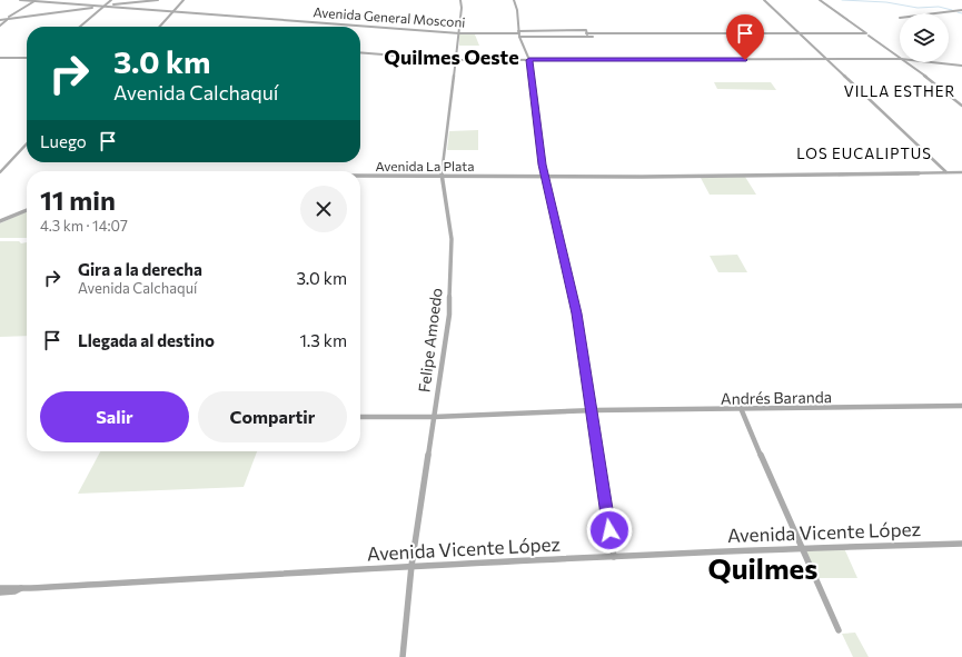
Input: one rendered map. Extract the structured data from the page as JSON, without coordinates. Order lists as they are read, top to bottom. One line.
{"streets":{"main road":["Avenida General Mosconi","Avenida La Plata","Felipe Amoedo","Andrés Baranda","Avenida Vicente López"]},"crossings":[["Avenida General Mosconi","Felipe Amoedo"],["Avenida La Plata","Felipe Amoedo"],["Felipe Amoedo","Andrés Baranda"],["Felipe Amoedo","Avenida Vicente López"]],"districts":["Quilmes Oeste","VILLA ESTHER","LOS EUCALIPTUS","Quilmes"],"page":{"turn":["3.0 km","Avenida Calchaquí"],"then":"Luego","heading":["11 min","4.3 km · 14:07"],"list":[{"name":"Gira a la derecha","note":"Avenida Calchaquí","value":"3.0 km"},{"name":"Llegada al destino","value":"1.3 km"}],"buttons":["Salir","Compartir"]}}
